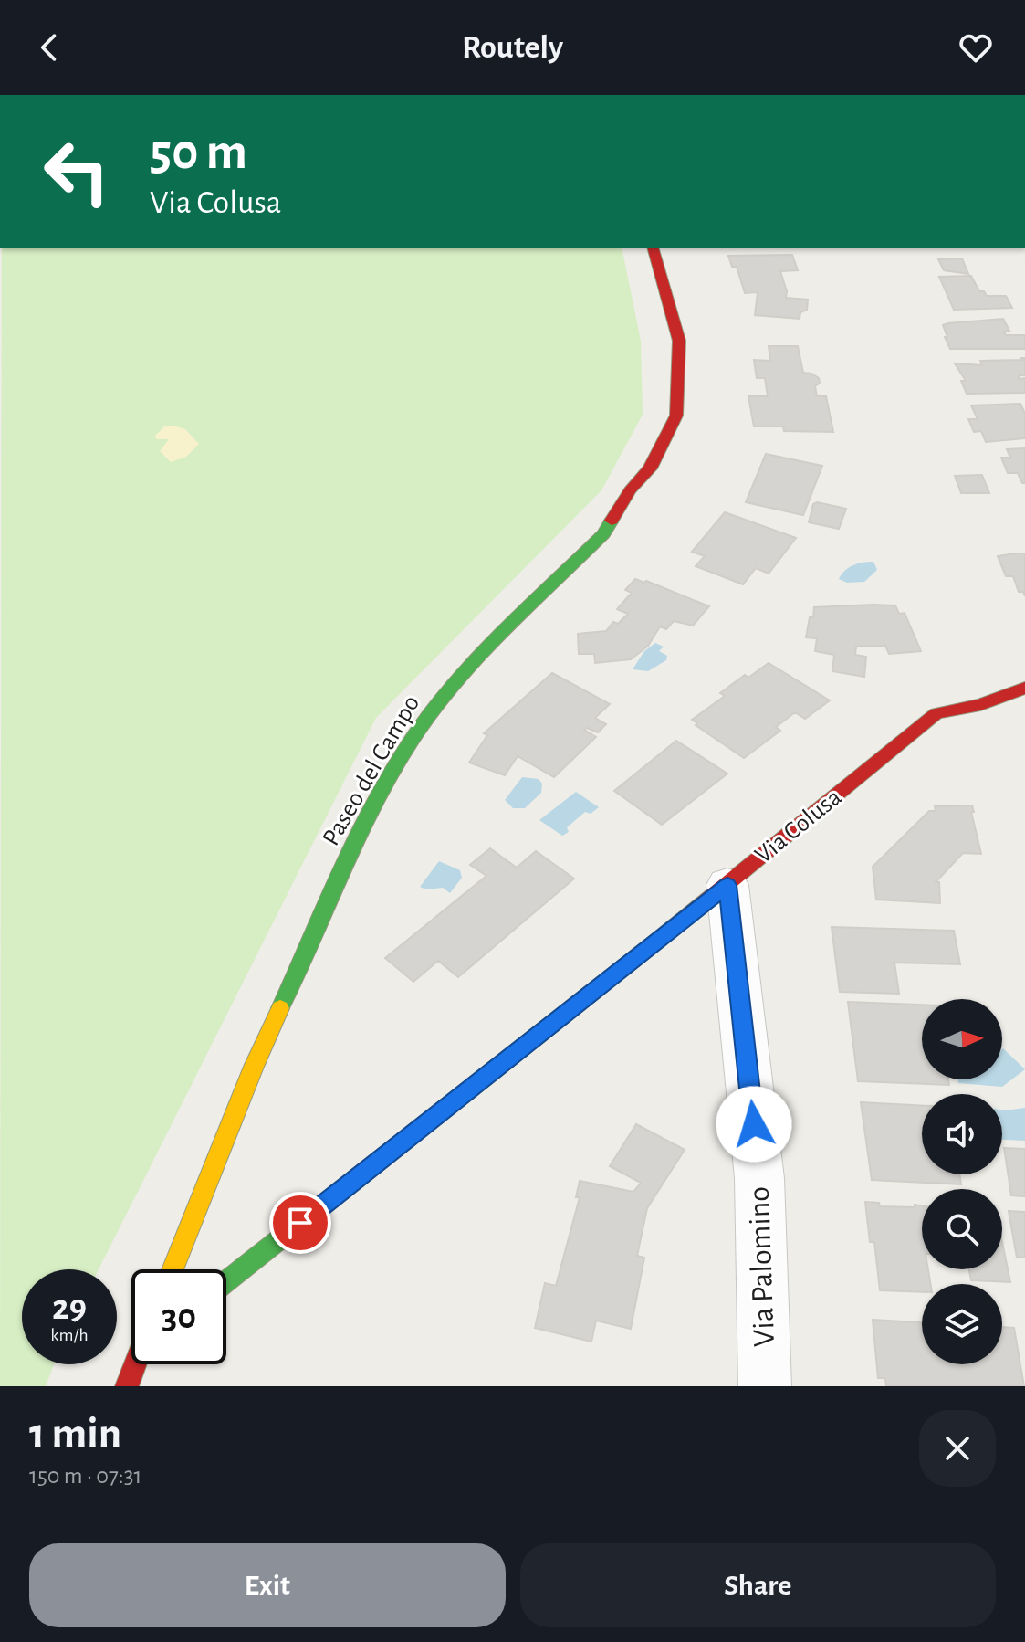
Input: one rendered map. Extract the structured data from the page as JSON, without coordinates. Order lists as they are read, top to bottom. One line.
{"streets":{"street":["Paseo del Campo","Via Colusa","Via Palomino"]},"crossings":[["Via Colusa","Via Palomino"]],"north":"right","page":{"header":"Routely","turn":["50 m","Via Colusa"],"speed":"29 km/h","limit":"30","heading":["1 min","150 m · 07:31"],"buttons":["Exit","Share"]}}
